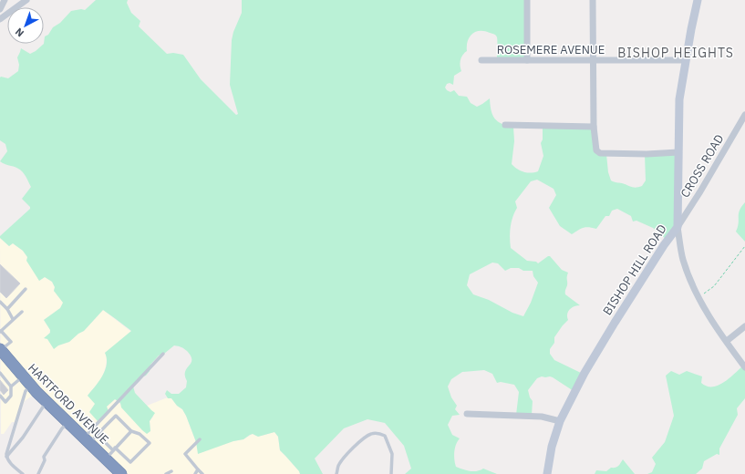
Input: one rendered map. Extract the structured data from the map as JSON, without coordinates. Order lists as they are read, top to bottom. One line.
{"streets":{"highway":["HARTFORD AVENUE"],"street":["ROSEMERE AVENUE","CROSS ROAD","BISHOP HILL ROAD"]},"crossings":[["ROSEMERE AVENUE","BISHOP HILL ROAD"],["CROSS ROAD","BISHOP HILL ROAD"]],"districts":["BISHOP HEIGHTS"],"north":"bottom left"}
